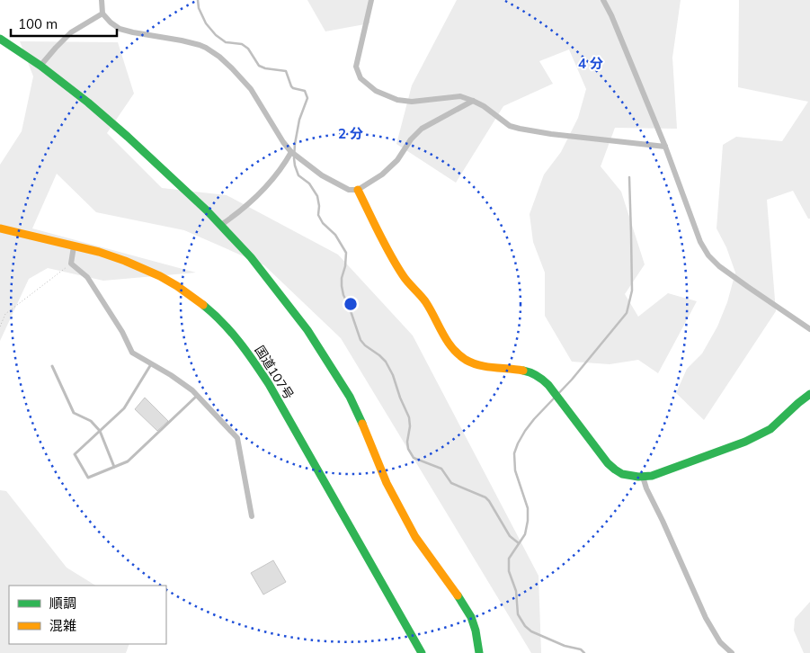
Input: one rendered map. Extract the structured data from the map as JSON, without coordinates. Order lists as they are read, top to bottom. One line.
{"streets":{"main road":["国道107号"]},"legend":["順調","混雑"],"scale_bar":"100 m","rings":["4 分","2 分"]}
